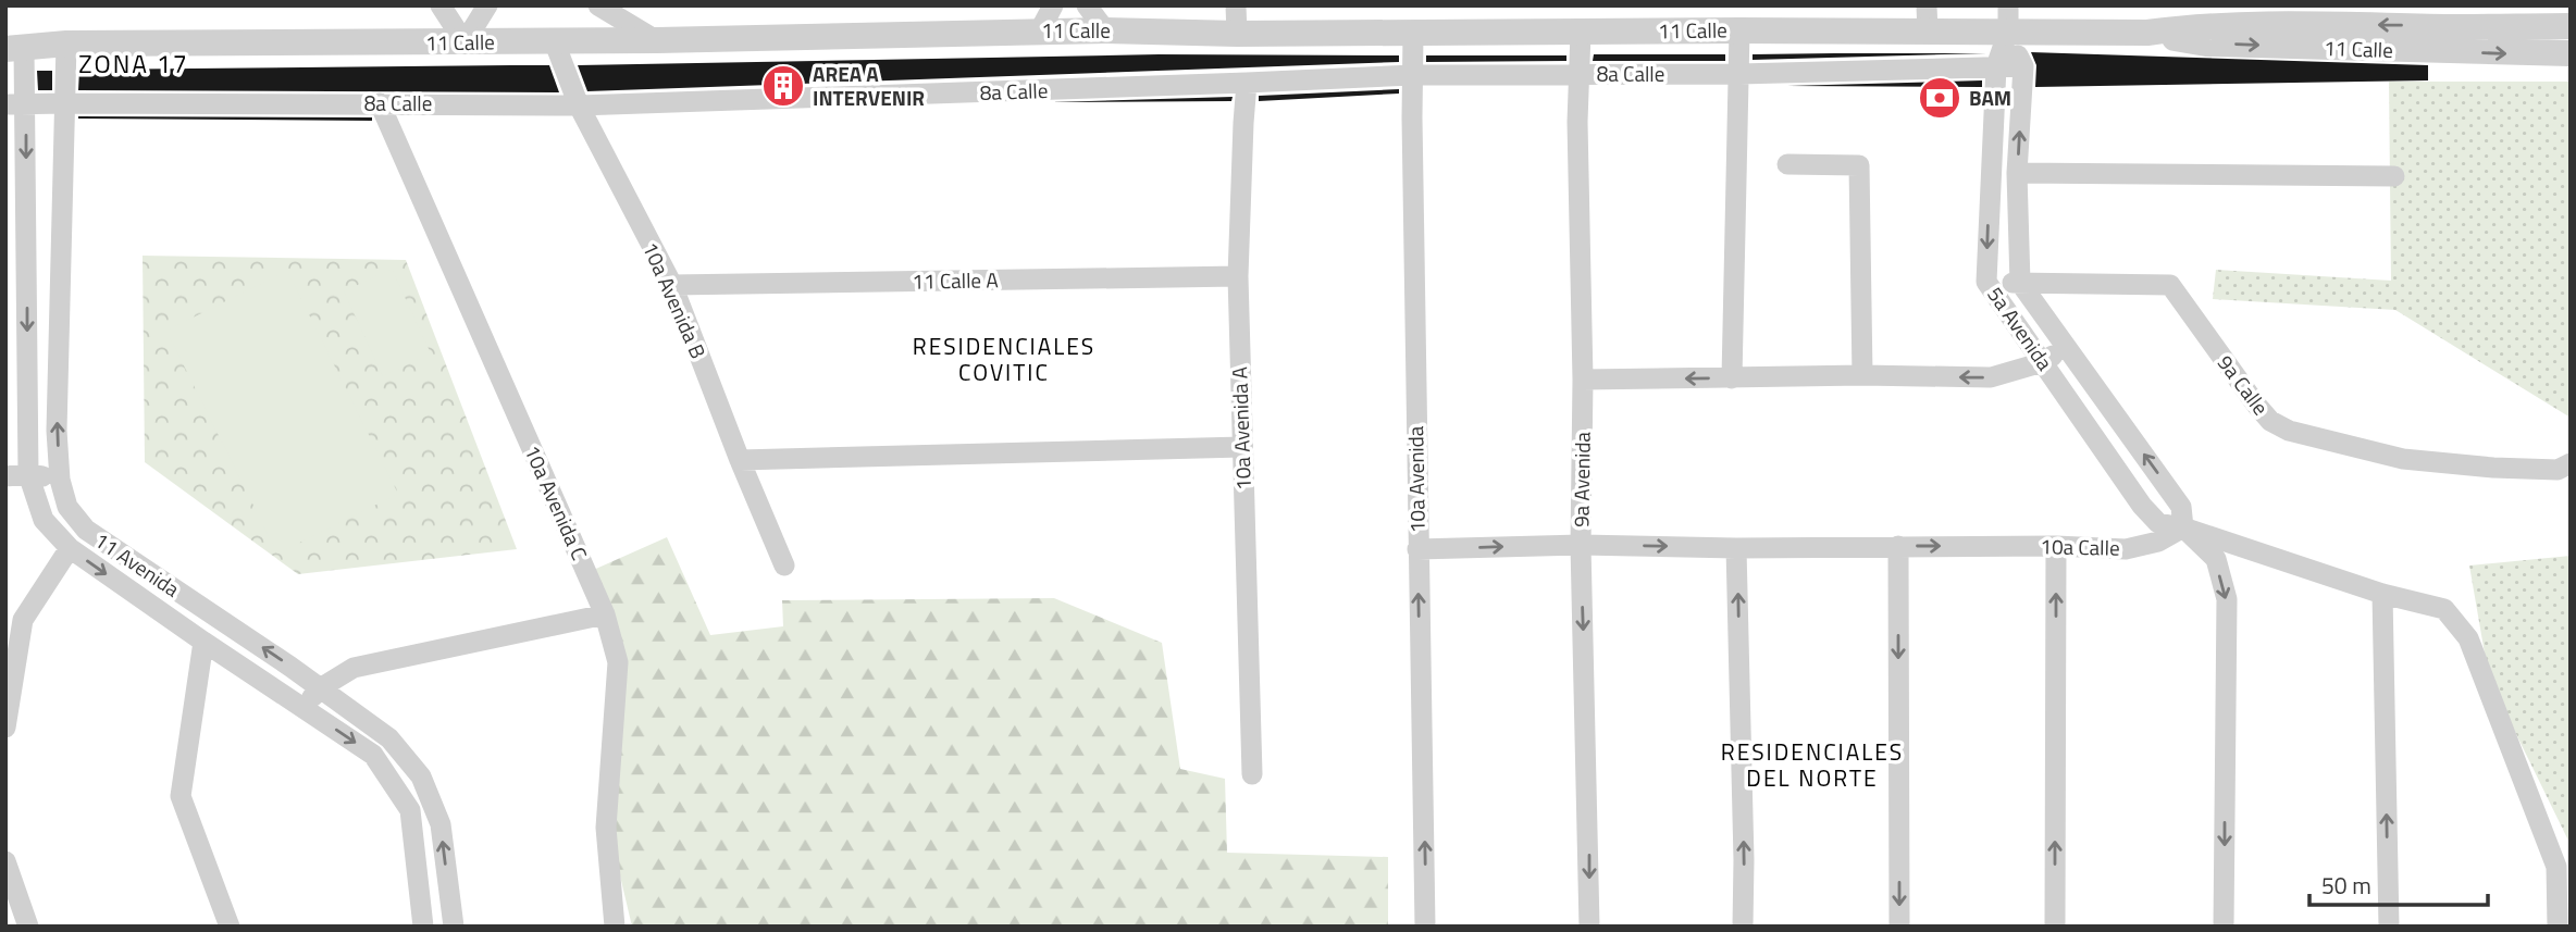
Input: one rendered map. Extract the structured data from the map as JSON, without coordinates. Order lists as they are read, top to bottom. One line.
{"streets":{"street":["11 Calle","8a Calle","11 Calle A","10a Avenida B","5a Avenida","9a Calle","10a Avenida A","10a Avenida","9a Avenida","10a Avenida C","10a Calle","11 Avenida"]},"crossings":[["11 Calle","10a Avenida B"],["11 Calle","5a Avenida"],["11 Calle","10a Avenida"],["11 Calle","9a Avenida"],["11 Calle","11 Avenida"],["8a Calle","10a Avenida B"],["8a Calle","5a Avenida"],["8a Calle","10a Avenida A"],["8a Calle","10a Avenida"],["8a Calle","9a Avenida"],["8a Calle","10a Avenida C"],["8a Calle","11 Avenida"],["11 Calle A","10a Avenida B"],["11 Calle A","10a Avenida A"],["5a Avenida","9a Calle"],["5a Avenida","10a Calle"],["10a Avenida","10a Calle"],["9a Avenida","10a Calle"]],"one_way":["10a Avenida"],"districts":["ZONA 17","RESIDENCIALES COVITIC","RESIDENCIALES DEL NORTE"],"places":{"building":["AREA A INTERVENIR"],"bank":["BAM"]},"scale_bar":"50 m"}
